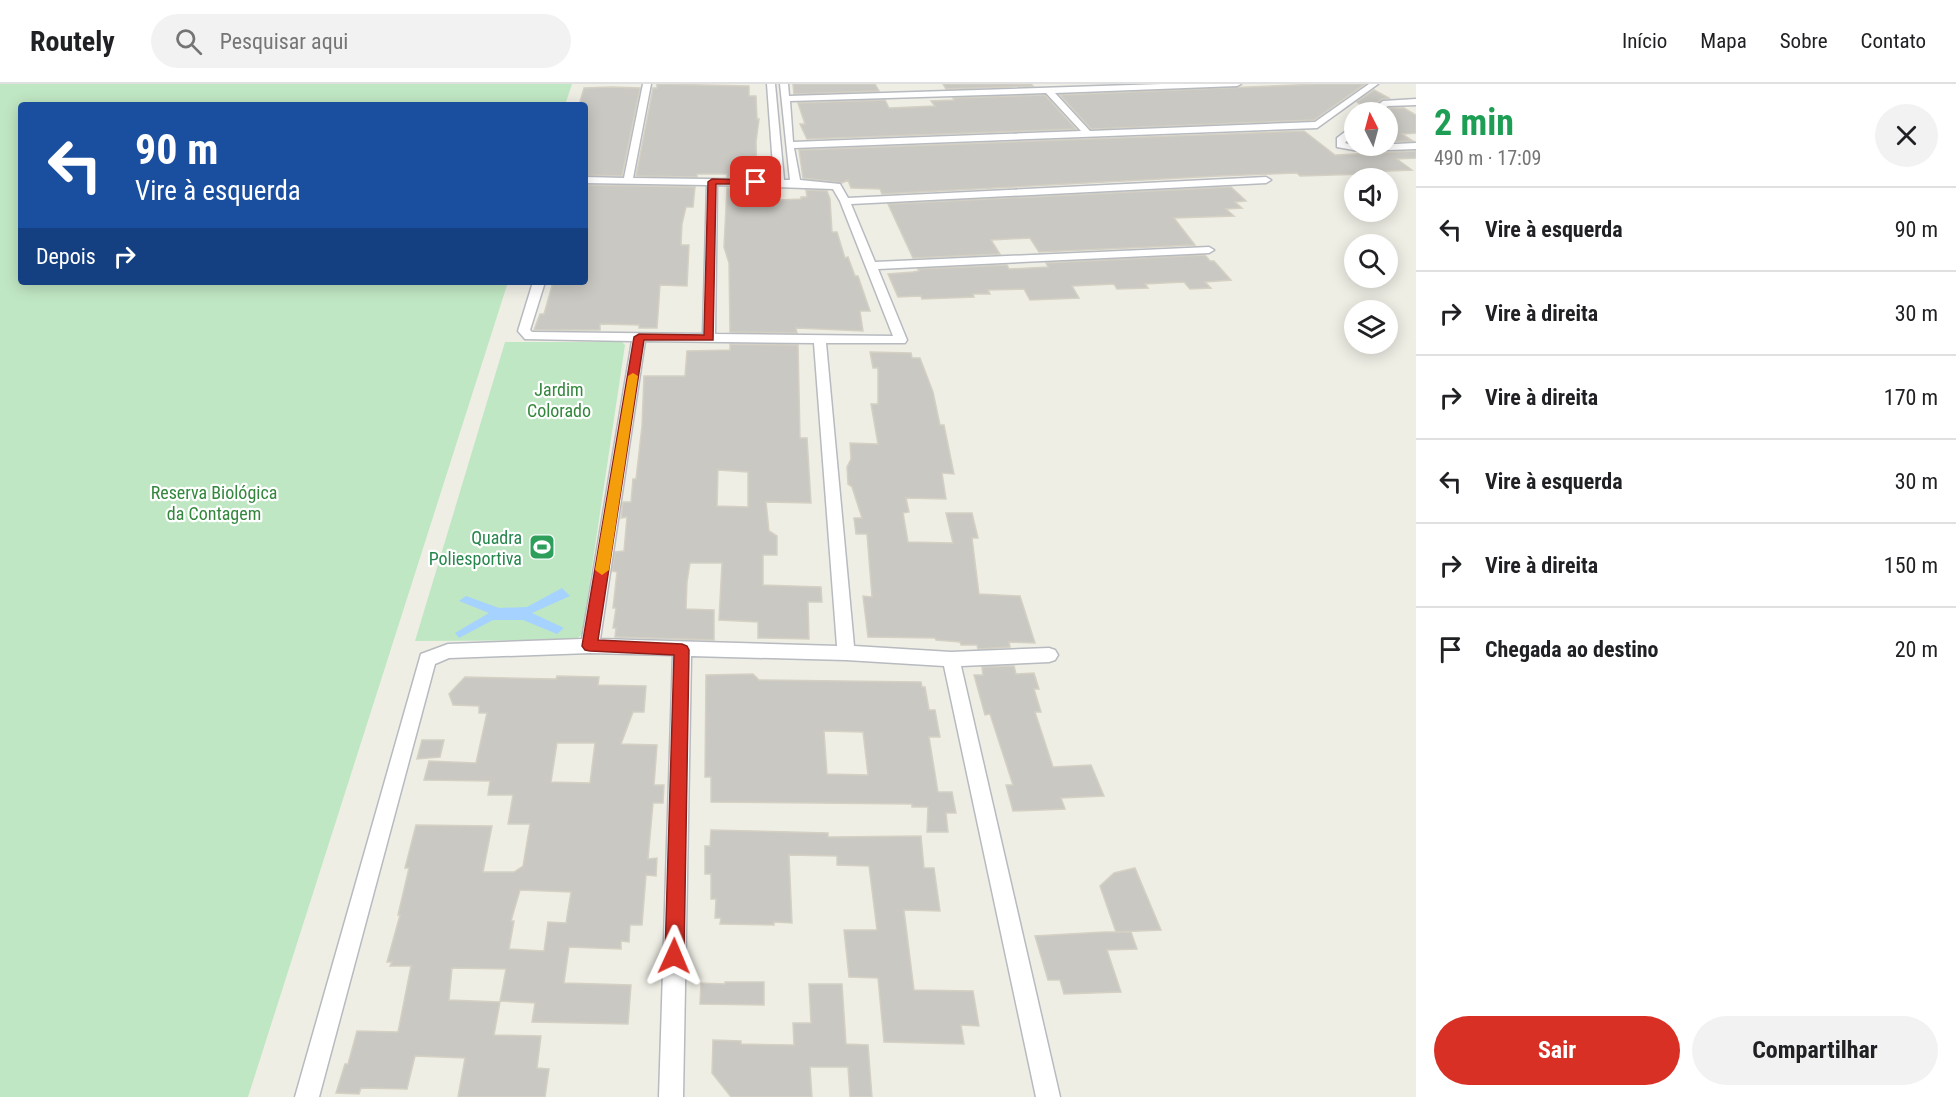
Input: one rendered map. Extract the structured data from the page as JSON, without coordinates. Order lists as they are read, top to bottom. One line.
{"parks":["Jardim Colorado","Reserva Biológica da Contagem"],"places":{"sports":["Quadra Poliesportiva"]},"north":"top","page":{"header":"Routely","search":"Pesquisar aqui","nav":["Início","Mapa","Sobre","Contato"],"heading":["2 min","490 m · 17:09"],"turn":["90 m","Vire à esquerda"],"list":[{"name":"Vire à esquerda","value":"90 m"},{"name":"Vire à direita","value":"30 m"},{"name":"Vire à direita","value":"170 m"},{"name":"Vire à esquerda","value":"30 m"},{"name":"Vire à direita","value":"150 m"},{"name":"Chegada ao destino","value":"20 m"}],"then":"Depois","buttons":["Sair","Compartilhar"]}}
